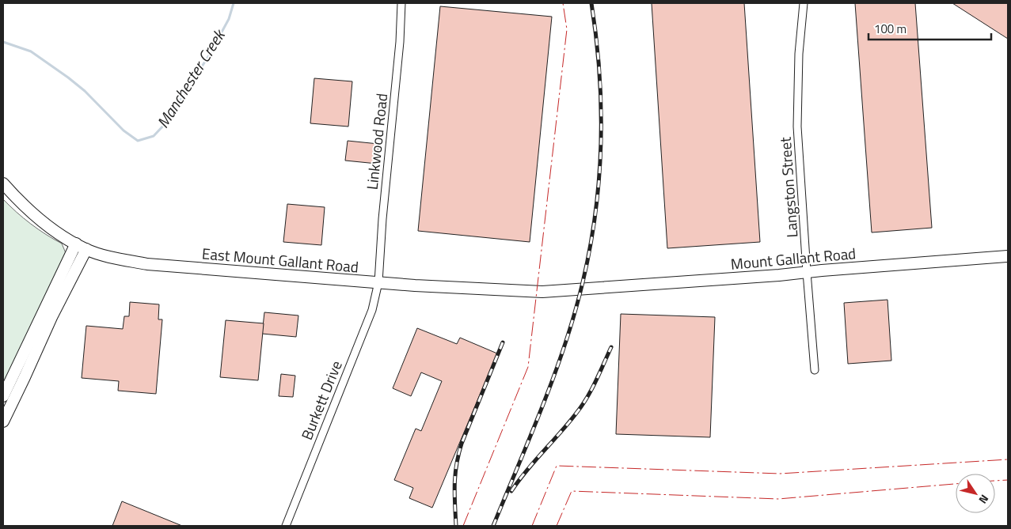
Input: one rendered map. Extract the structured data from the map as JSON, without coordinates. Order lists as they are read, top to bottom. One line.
{"streets":{"street":["Linkwood Road","Langston Street","Mount Gallant Road","East Mount Gallant Road","Burkett Drive"]},"crossings":[["Linkwood Road","East Mount Gallant Road"],["Linkwood Road","Burkett Drive"],["Langston Street","Mount Gallant Road"],["Mount Gallant Road","East Mount Gallant Road"],["East Mount Gallant Road","Burkett Drive"]],"water":["Manchester Creek"],"scale_bar":"100 m","north":"bottom right"}
